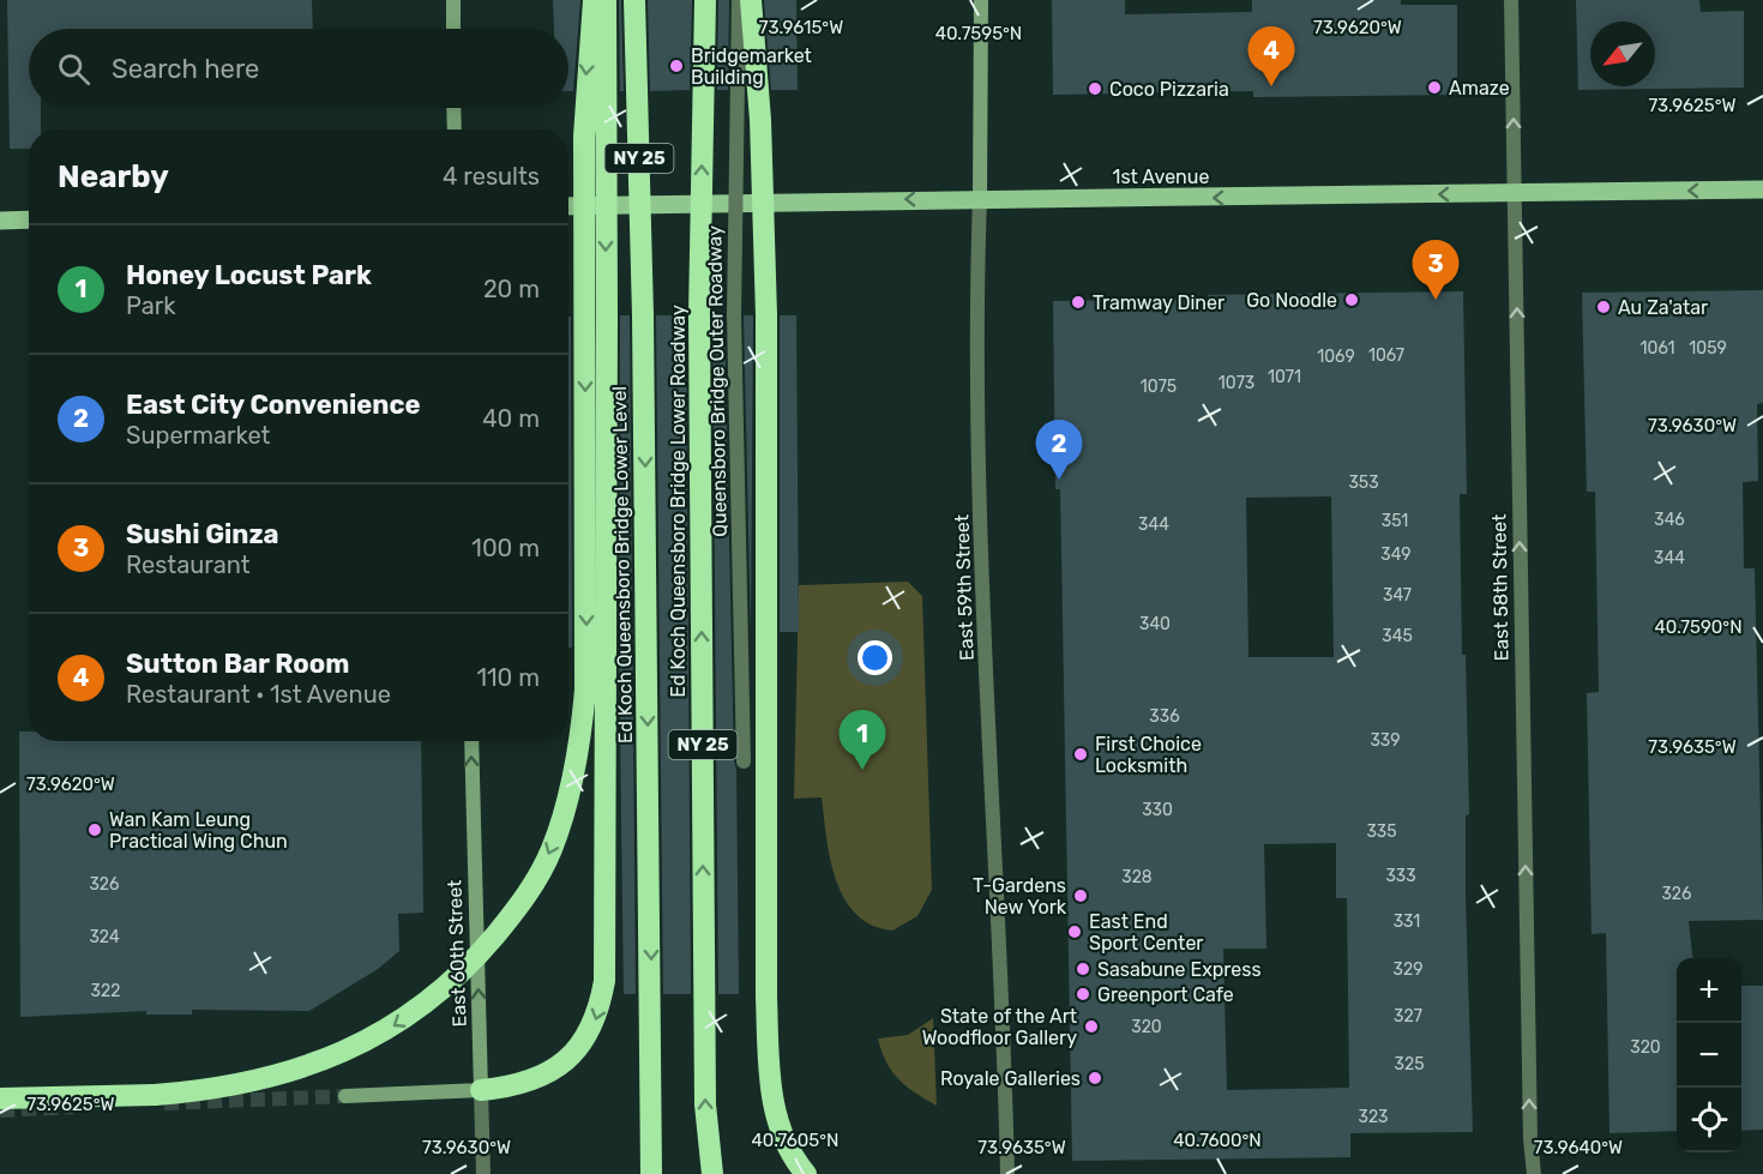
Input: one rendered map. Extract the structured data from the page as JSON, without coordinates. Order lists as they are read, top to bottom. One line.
{"streets":{"highway":["NY 25","Ed Koch Queensboro Bridge Lower Roadway","Ed Koch Queensboro Bridge Lower Level"],"main road":["1st Avenue","East 59th Street","East 60th Street"],"street":["Queensboro Bridge Outer Roadway","East 58th Street"]},"crossings":[["NY 25","Ed Koch Queensboro Bridge Lower Level"],["1st Avenue","East 59th Street"],["1st Avenue","East 58th Street"]],"one_way":["1st Avenue","East 58th Street","East 60th Street"],"places":["Bridgemarket Building","Amaze","Coco Pizzaria","Go Noodle","Tramway Diner","Au Za'atar","First Choice Locksmith","Wan Kam Leung Practical Wing Chun","T-Gardens New York","East End Sport Center","Sasabune Express","Greenport Cafe","State of the Art Woodfloor Gallery","Royale Galleries"],"house_numbers":["1061","1059","1067","1069","1071","1073","1075","353","346","351","344","349","344","347","340","345","336","339","330","335","333","328","326","326","331","324","329","322","327","320","320","325","323"],"north":"bottom left","page":{"pins":["4","3","2","1"],"search":"Search here","heading":["Nearby","4 results"],"list":[{"mark":"1","name":"Honey Locust Park","note":"Park","value":"20 m"},{"mark":"2","name":"East City Convenience","note":"Supermarket","value":"40 m"},{"mark":"3","name":"Sushi Ginza","note":"Restaurant","value":"100 m"},{"mark":"4","name":"Sutton Bar Room","note":"Restaurant · 1st Avenue","value":"110 m"}],"map_buttons":["+","−"]},"coordinates":["73.9615°W","73.9620°W","40.7595°N","73.9625°W","73.9630°W","40.7590°N","73.9635°W","40.7605°N","40.7600°N","73.9640°W"]}
